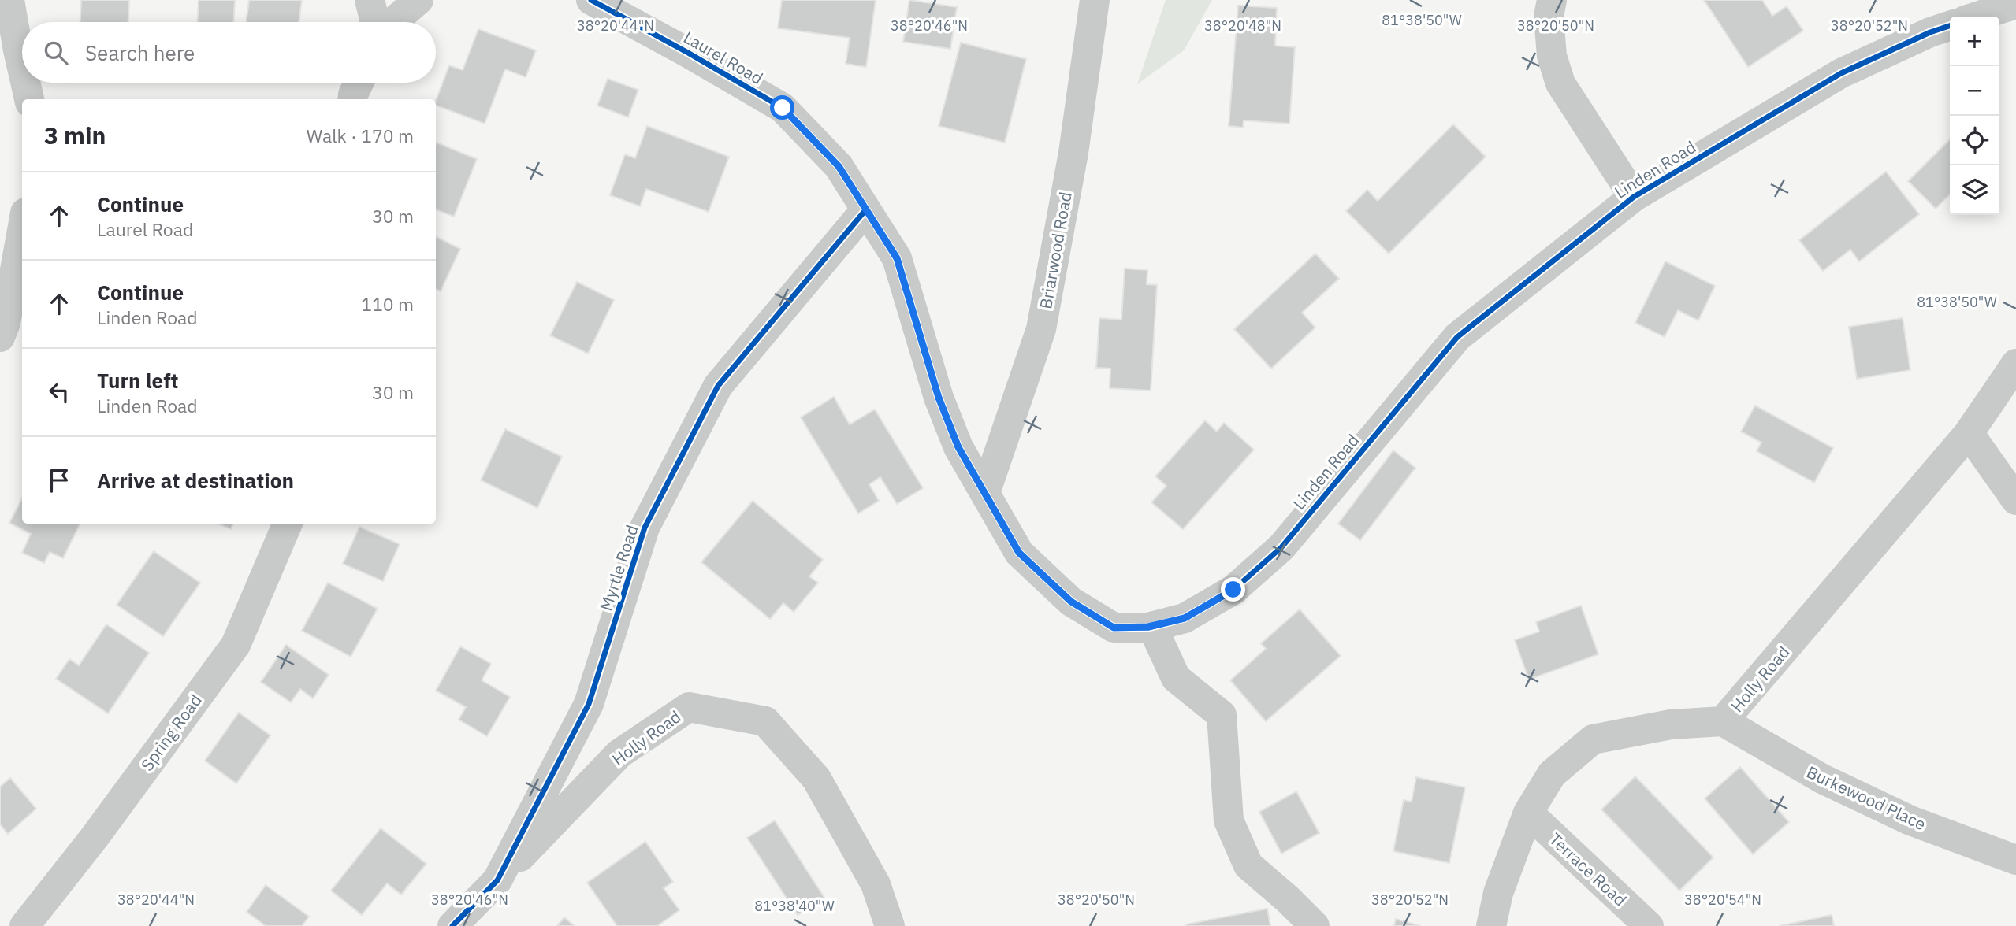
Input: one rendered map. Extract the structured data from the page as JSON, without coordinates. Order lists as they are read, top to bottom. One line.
{"streets":{"street":["Laurel Road","Linden Road","Briarwood Road","Myrtle Road","Holly Road","Spring Road","Burkewood Place","Terrace Road"]},"crossings":[["Laurel Road","Linden Road"],["Laurel Road","Myrtle Road"],["Linden Road","Briarwood Road"],["Linden Road","Myrtle Road"],["Myrtle Road","Holly Road"],["Holly Road","Burkewood Place"],["Holly Road","Terrace Road"]],"page":{"map_buttons":["+","−"],"search":"Search here","heading":["3 min","Walk · 170 m"],"list":[["Continue","Laurel Road","30 m"],["Continue","Linden Road","110 m"],["Turn left","Linden Road","30 m"],"Arrive at destination"]},"coordinates":["81°38'50\"W","38°20'44\"N","38°20'46\"N","38°20'48\"N","38°20'50\"N","38°20'52\"N","38°20'54\"N","81°38'40\"W"]}
